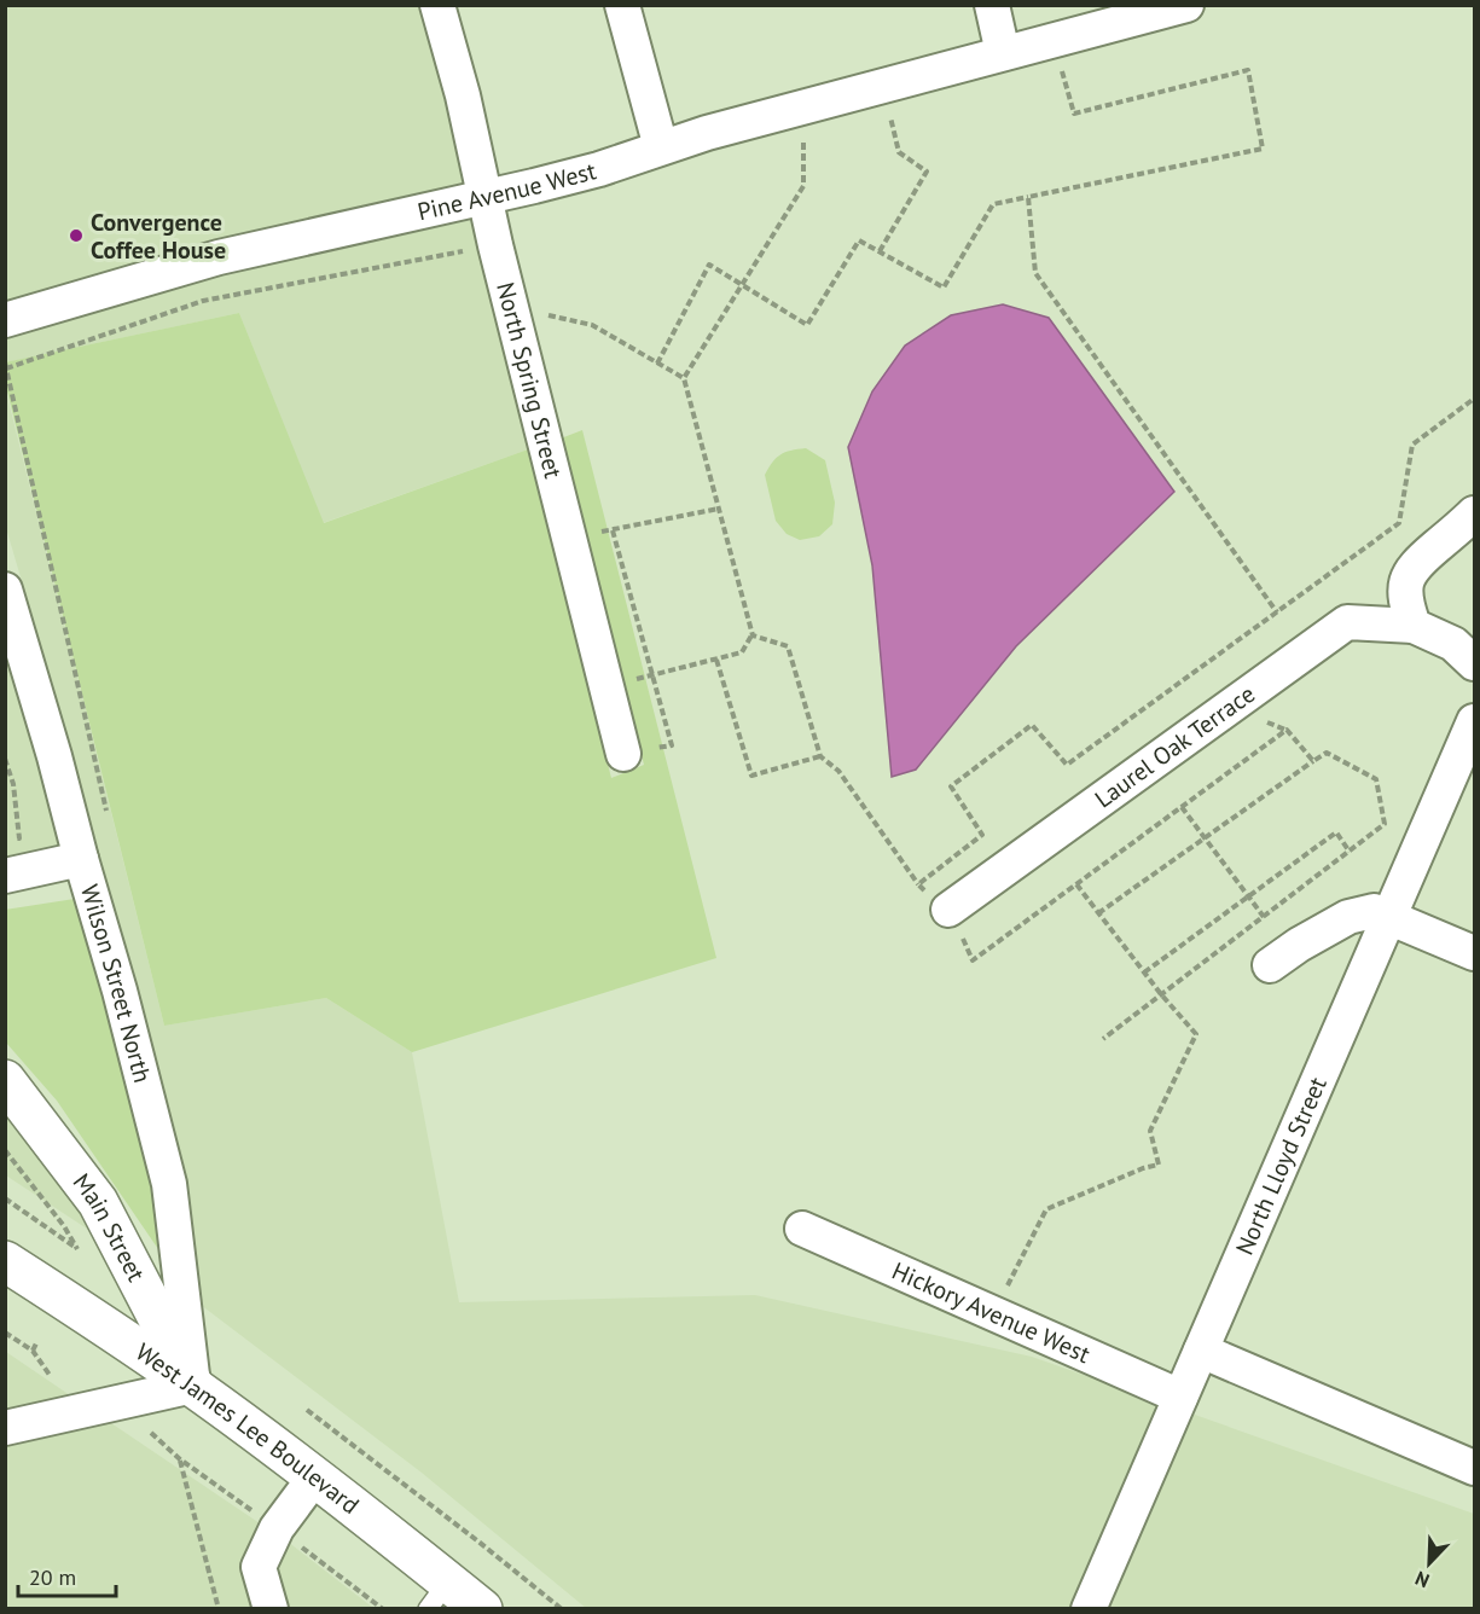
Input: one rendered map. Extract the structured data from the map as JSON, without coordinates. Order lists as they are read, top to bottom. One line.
{"streets":{"main road":["Main Street","West James Lee Boulevard"],"street":["Pine Avenue West","North Spring Street","Laurel Oak Terrace","Wilson Street North","North Lloyd Street","Hickory Avenue West"]},"crossings":[["Pine Avenue West","North Spring Street"],["Wilson Street North","Main Street"],["Wilson Street North","West James Lee Boulevard"],["North Lloyd Street","Hickory Avenue West"],["Main Street","West James Lee Boulevard"]],"places":["Convergence Coffee House"],"scale_bar":"20 m","north":"bottom left"}
